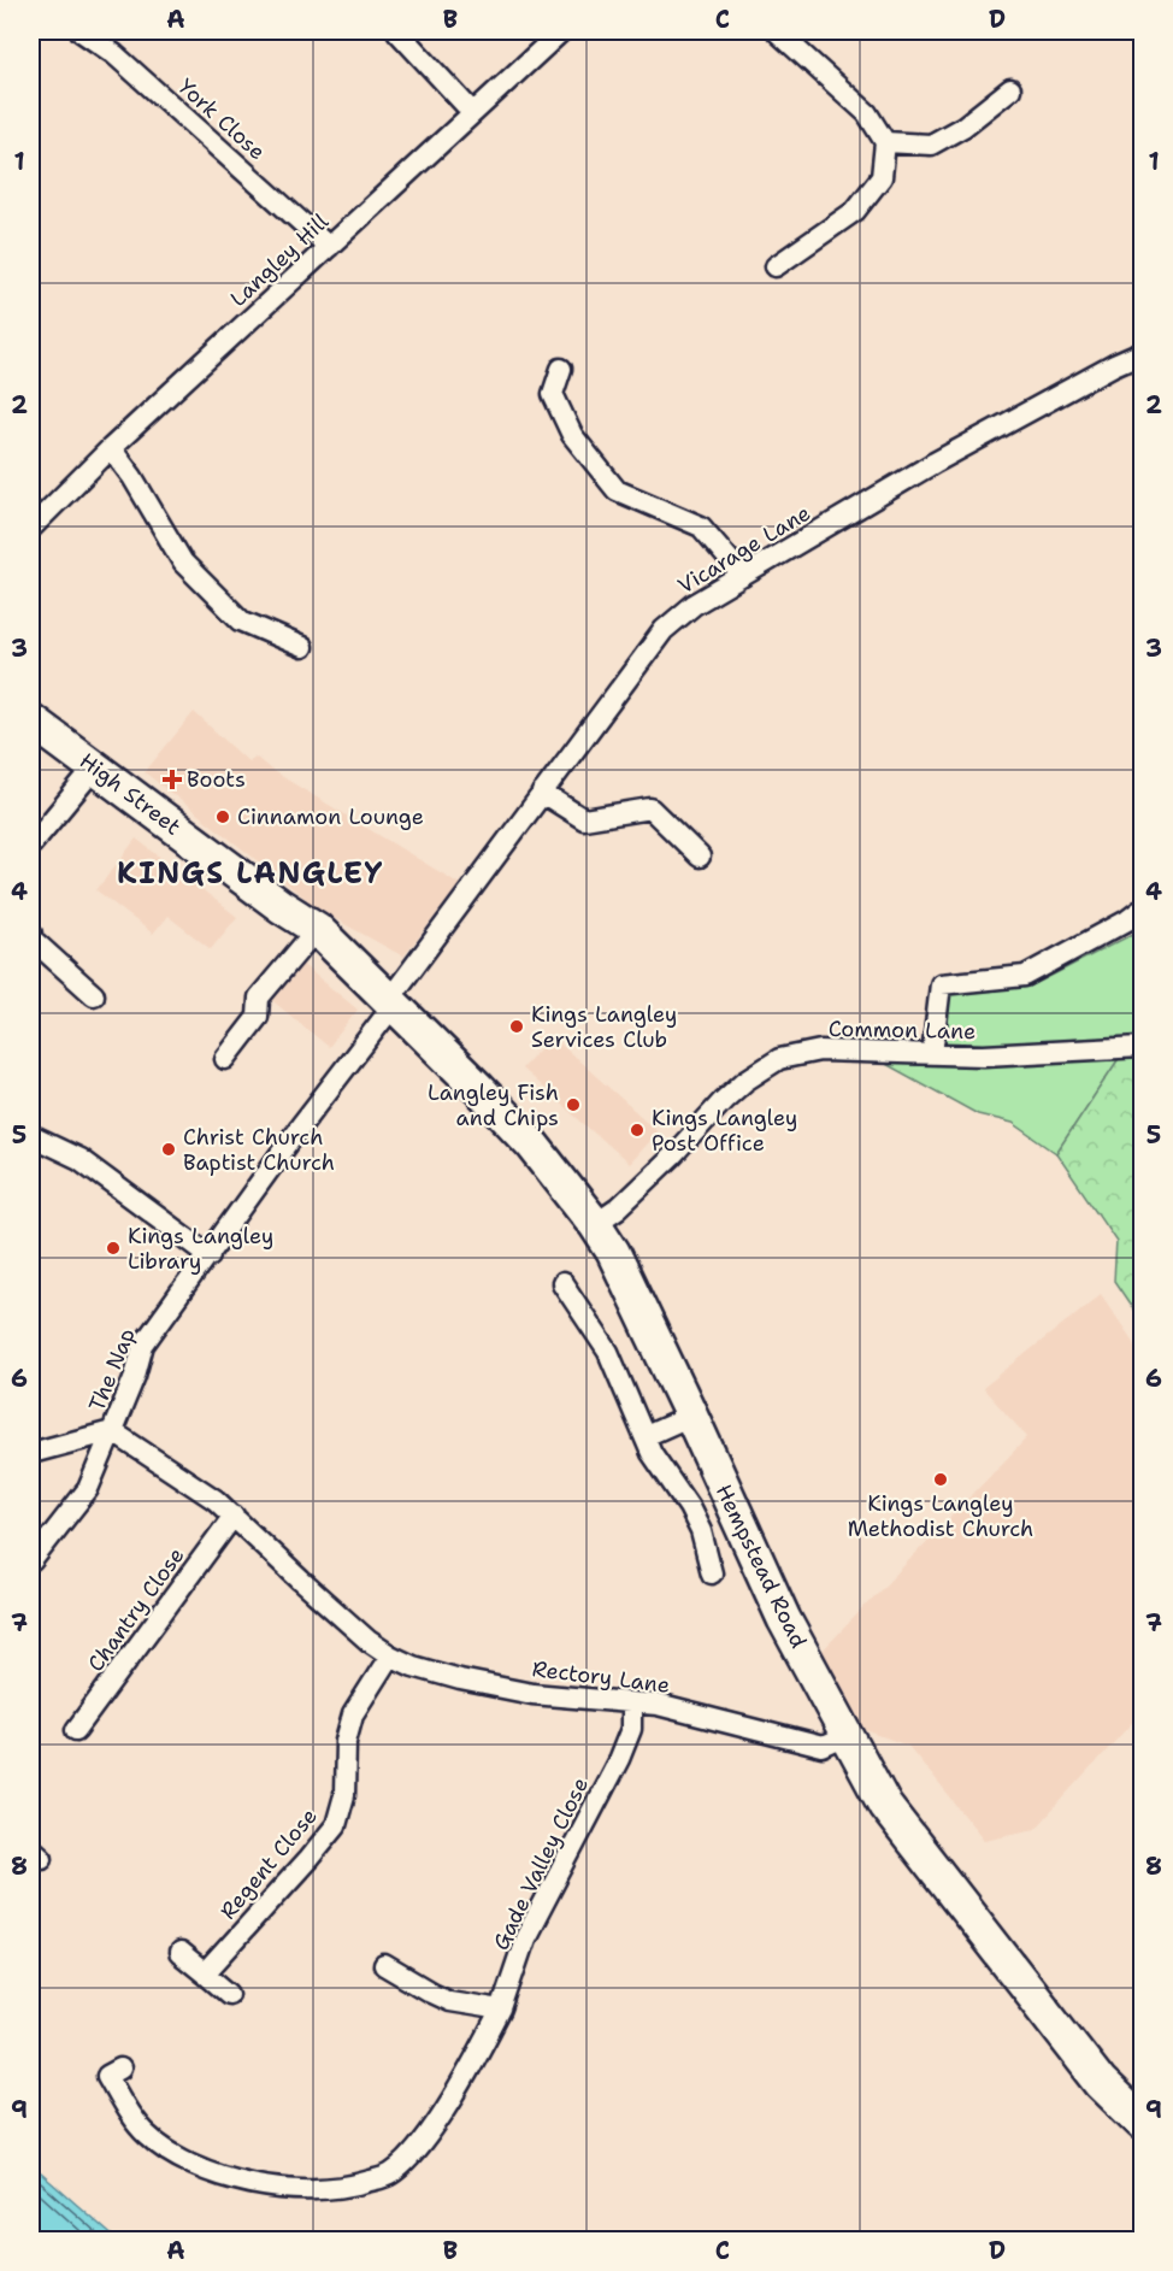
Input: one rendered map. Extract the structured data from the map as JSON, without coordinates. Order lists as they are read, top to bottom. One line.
{"streets":{"main road":["High Street","Hempstead Road"],"street":["York Close","Langley Hill","Vicarage Lane","Common Lane","The Nap","Chantry Close","Rectory Lane","Regent Close","Gade Valley Close"]},"crossings":[["York Close","Langley Hill"],["Vicarage Lane","High Street"],["Vicarage Lane","The Nap"],["Vicarage Lane","Hempstead Road"],["High Street","The Nap"],["High Street","Hempstead Road"],["Common Lane","Hempstead Road"],["The Nap","Hempstead Road"],["The Nap","Chantry Close"],["The Nap","Rectory Lane"],["The Nap","Regent Close"],["Hempstead Road","Rectory Lane"],["Rectory Lane","Regent Close"],["Rectory Lane","Gade Valley Close"]],"districts":["KINGS LANGLEY"],"places":{"health":["Boots"],"other":["Cinnamon Lounge","Kings Langley Services Club","Langley Fish and Chips","Kings Langley Post Office","Christ Church Baptist Church","Kings Langley Library","Kings Langley Methodist Church"]},"grid":{"columns":["A","B","C","D"],"rows":["1","2","3","4","5","6","7","8","9"]}}
